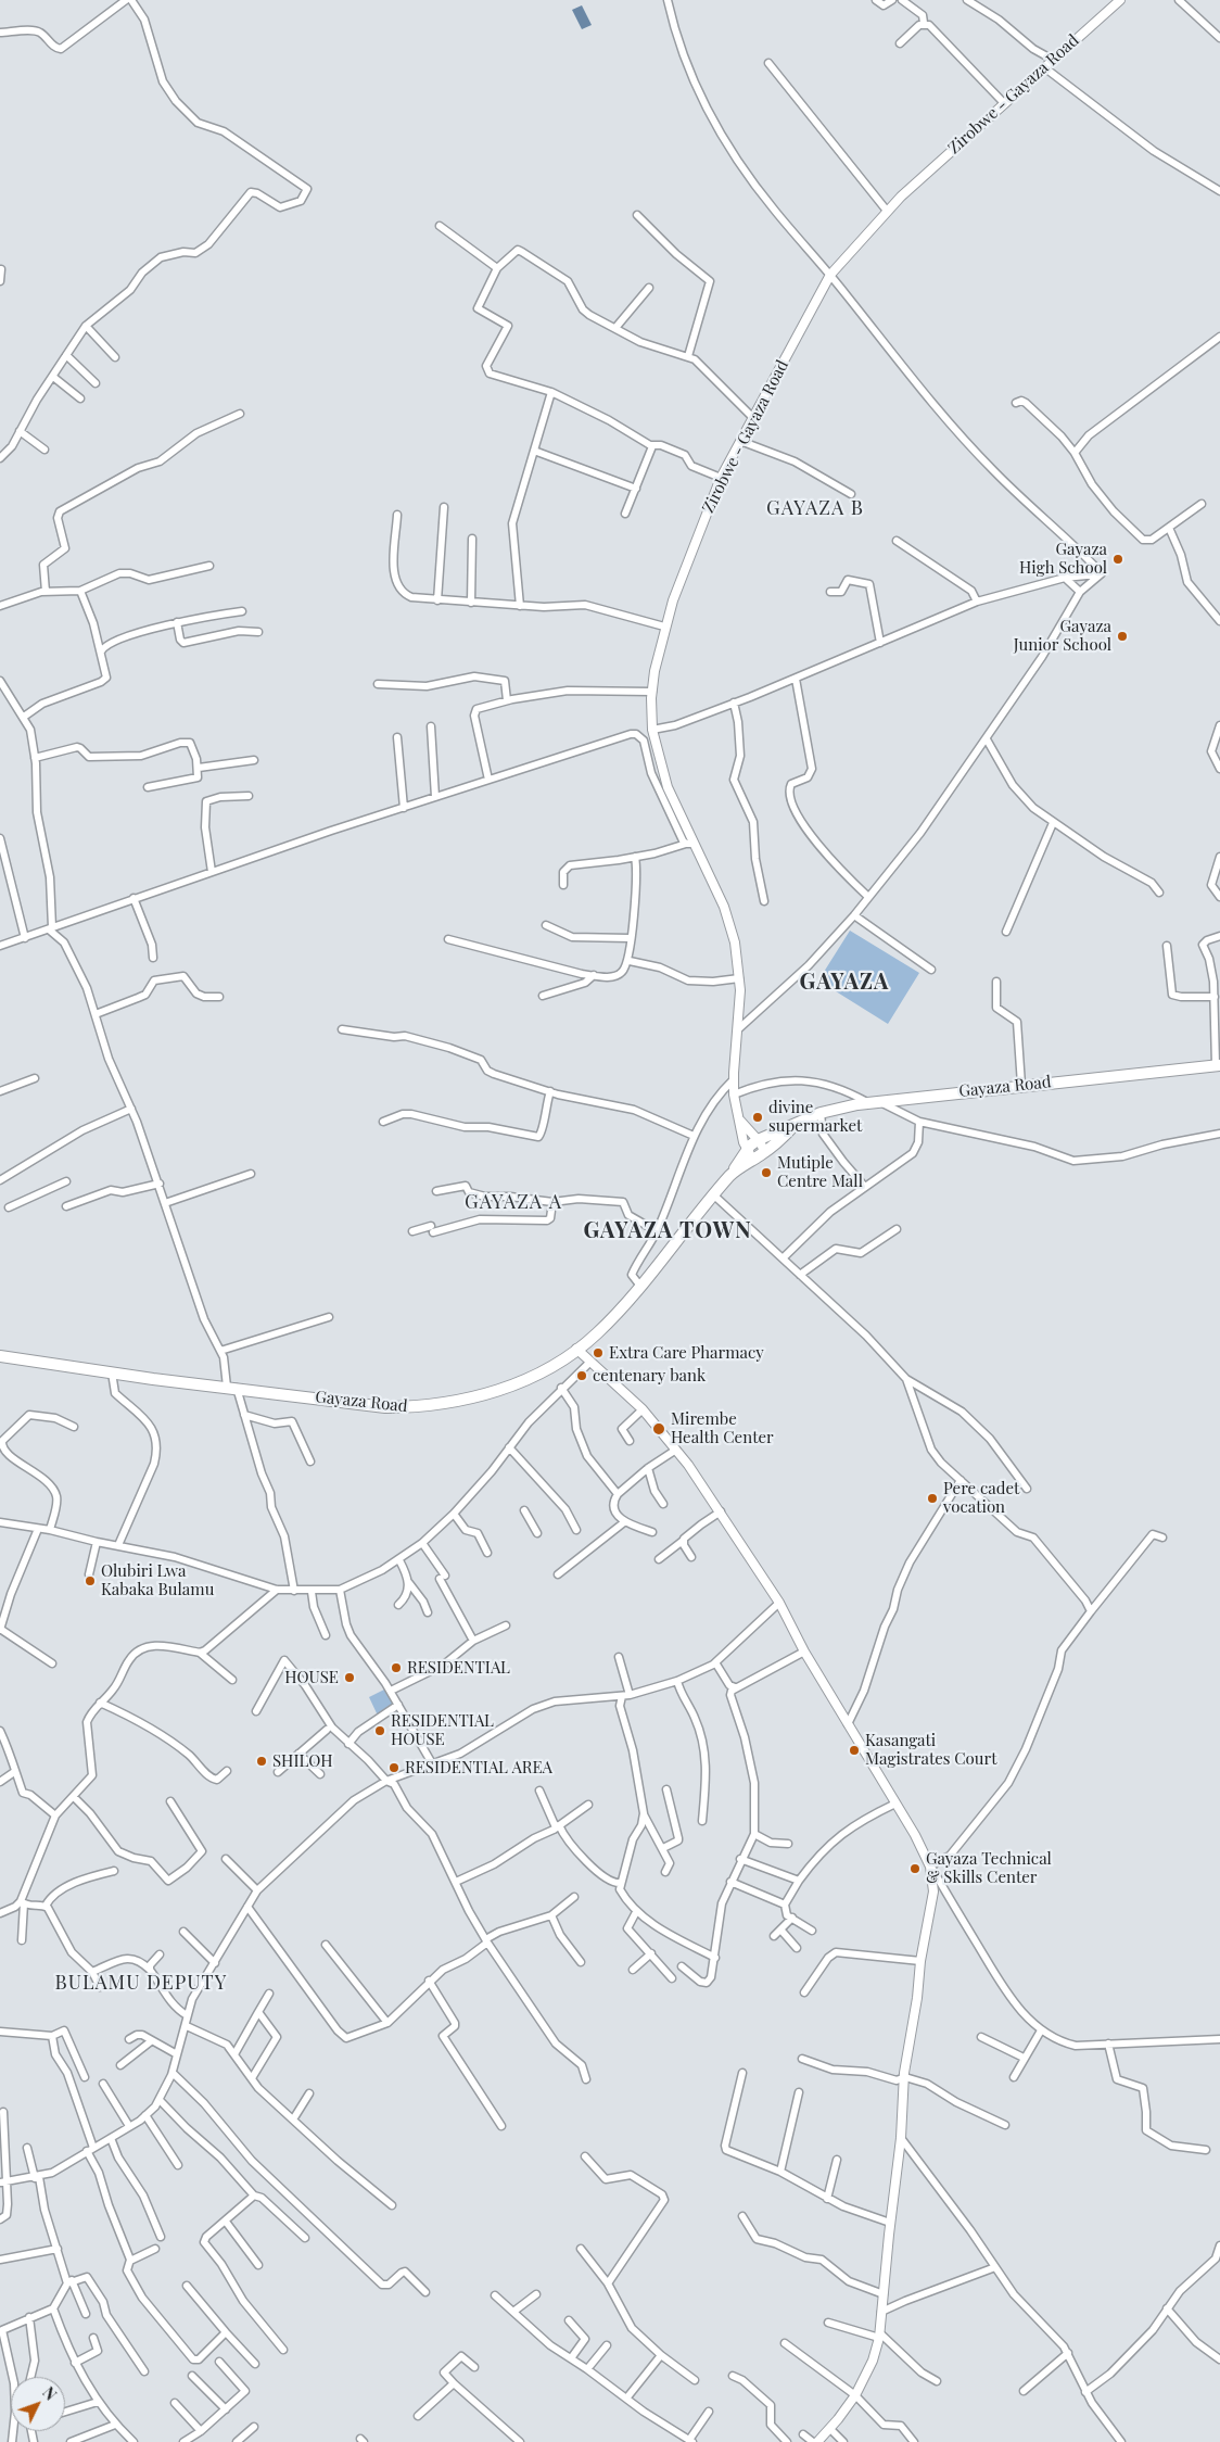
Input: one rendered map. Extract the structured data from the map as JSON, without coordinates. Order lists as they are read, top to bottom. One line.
{"streets":{"main road":["Gayaza Road"],"street":["Zirobwe - Gayaza Road"]},"crossings":[["Zirobwe - Gayaza Road","Gayaza Road"]],"districts":["GAYAZA B","GAYAZA","GAYAZA A","GAYAZA TOWN","BULAMU DEPUTY"],"places":["Gayaza High School","Gayaza Junior School","divine supermarket","Mutiple Centre Mall","Extra Care Pharmacy","centenary bank","Mirembe Health Center","Pere cadet vocation","Olubiri Lwa Kabaka Bulamu","RESIDENTIAL","HOUSE","RESIDENTIAL HOUSE","Kasangati Magistrates Court","SHILOH","RESIDENTIAL AREA","Gayaza Technical & Skills Center"],"north":"top right"}
